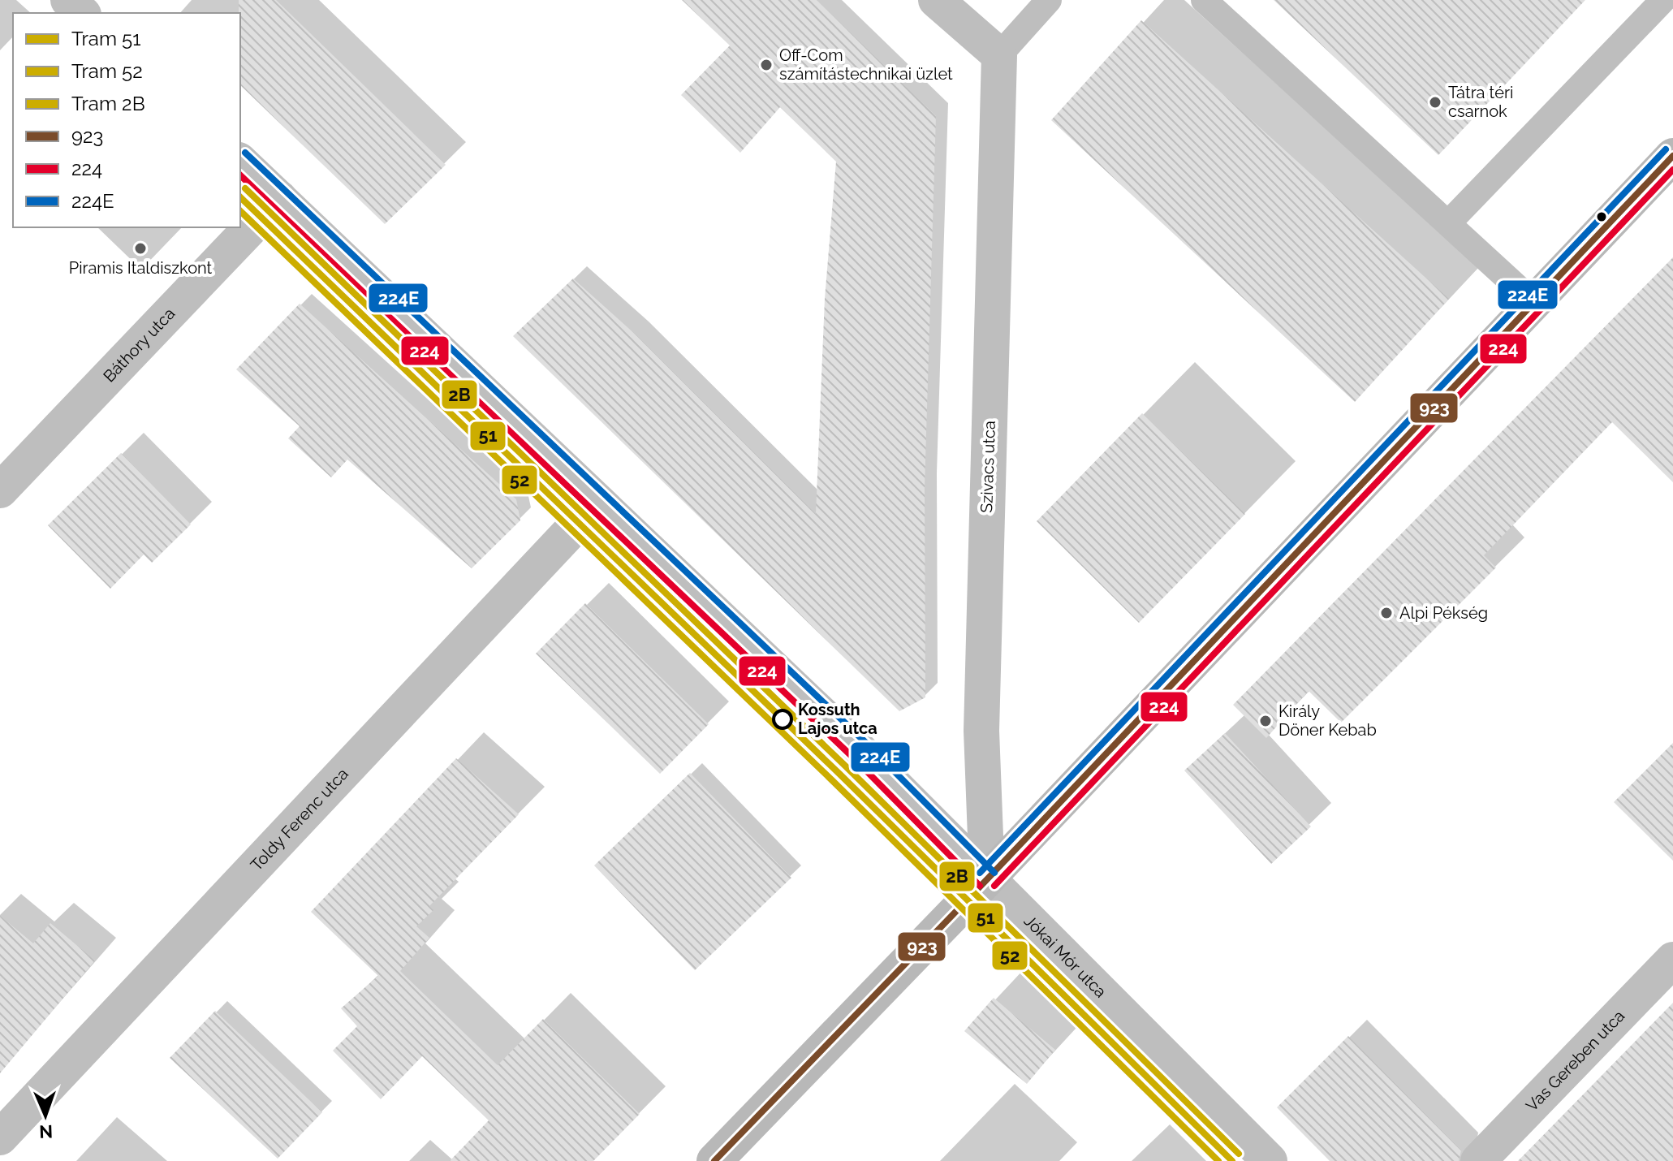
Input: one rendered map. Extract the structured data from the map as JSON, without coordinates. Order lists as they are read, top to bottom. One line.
{"streets":{"street":["Báthory utca","Szivacs utca","Toldy Ferenc utca","Jókai Mór utca","Vas Gereben utca"]},"crossings":[["Báthory utca","Jókai Mór utca"],["Szivacs utca","Jókai Mór utca"],["Toldy Ferenc utca","Jókai Mór utca"]],"places":["Off-Com számítástechnikai üzlet","Tátra téri csarnok","Piramis Italdiszkont","Alpi Pékség","Kossuth Lajos utca","Király Döner Kebab"],"lines":["transit line 224E","transit line 923","transit line 224","tram line 2B","tram line 51","tram line 52"],"legend":["Tram 51","Tram 52","Tram 2B","923","224","224E"],"north":"bottom"}
